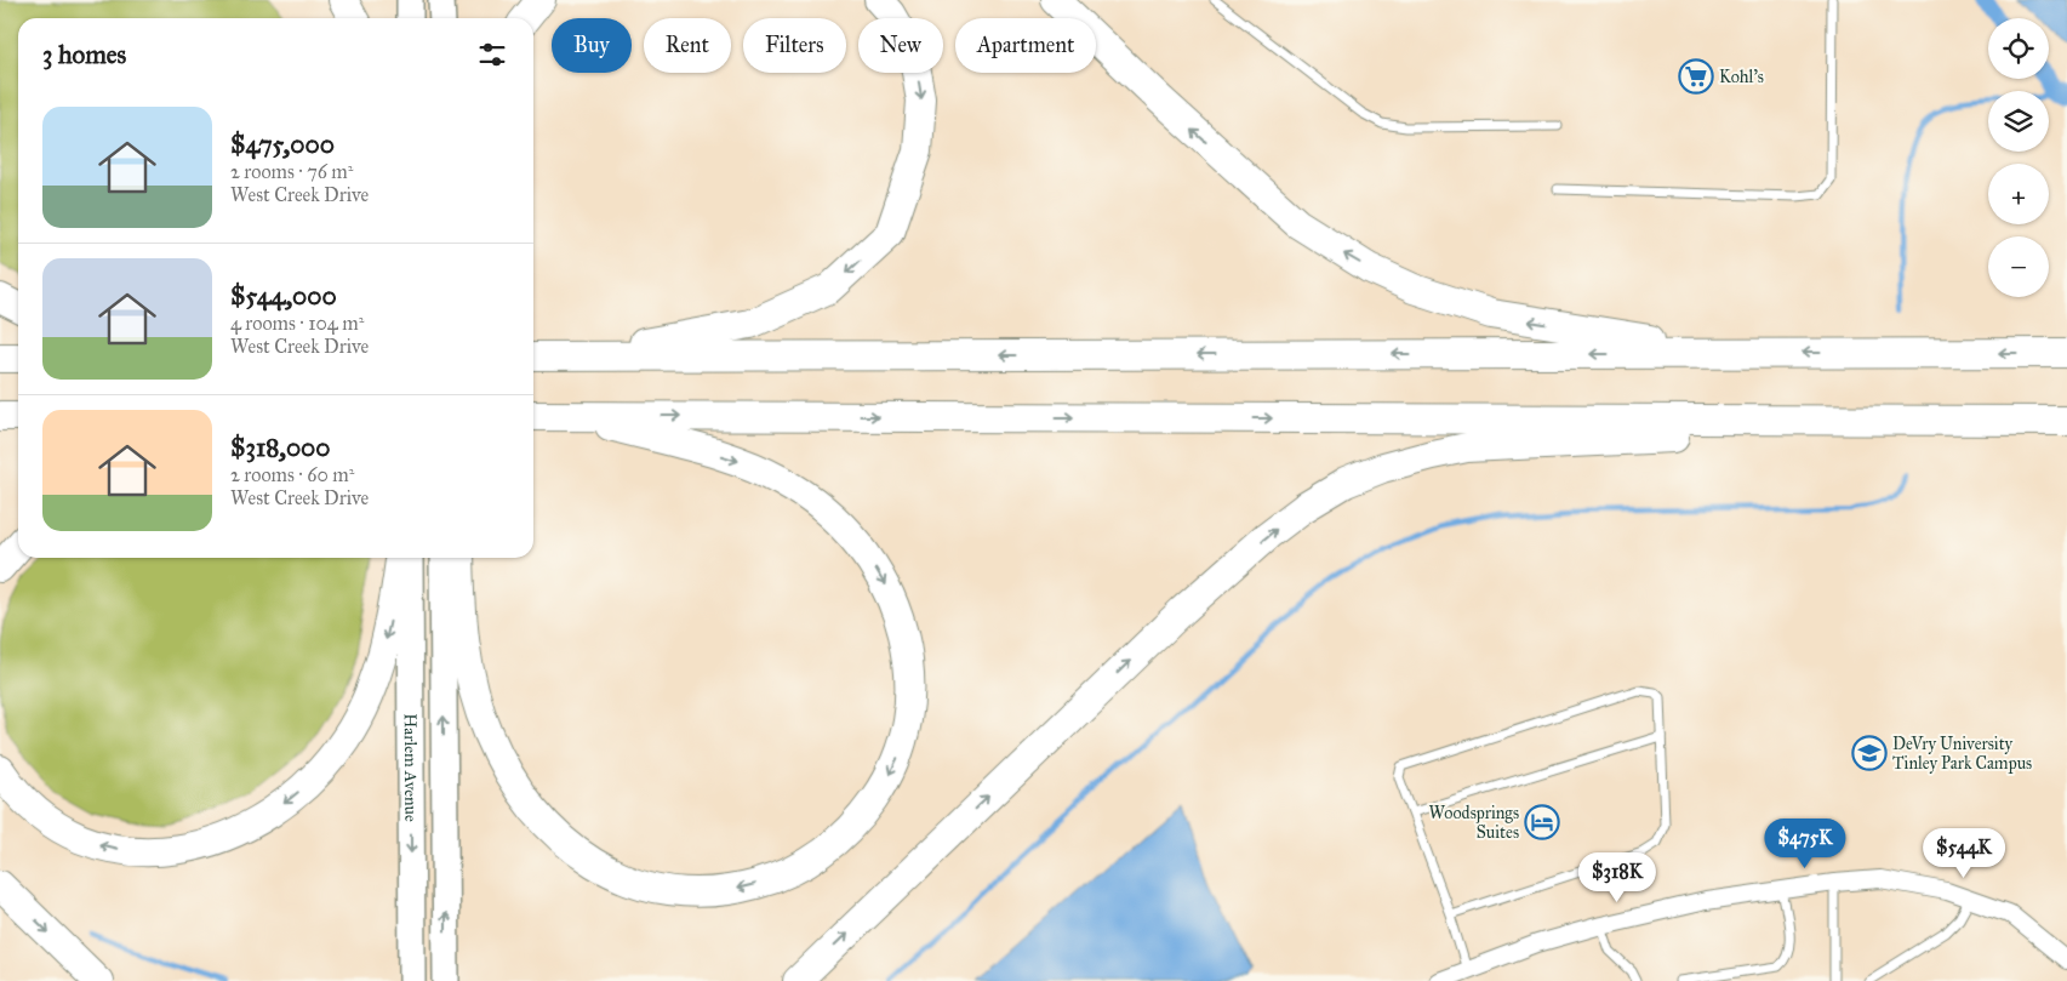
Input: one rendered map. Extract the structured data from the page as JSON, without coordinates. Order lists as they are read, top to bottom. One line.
{"streets":{"main road":["Harlem Avenue"]},"places":{"supermarket":["Kohl's"],"school or university":["DeVry University Tinley Park Campus"],"hotel":["Woodsprings Suites"]},"page":{"map_buttons":["+","−"],"chip":["Buy","Rent","Filters","New","Apartment"],"heading":"3 homes","list":[{"name":"$475,000","note":"2 rooms · 76 m² · West Creek Drive"},{"name":"$544,000","note":"4 rooms · 104 m² · West Creek Drive"},{"name":"$318,000","note":"2 rooms · 60 m² · West Creek Drive"}],"price":["$475K","$544K","$318K"]}}
